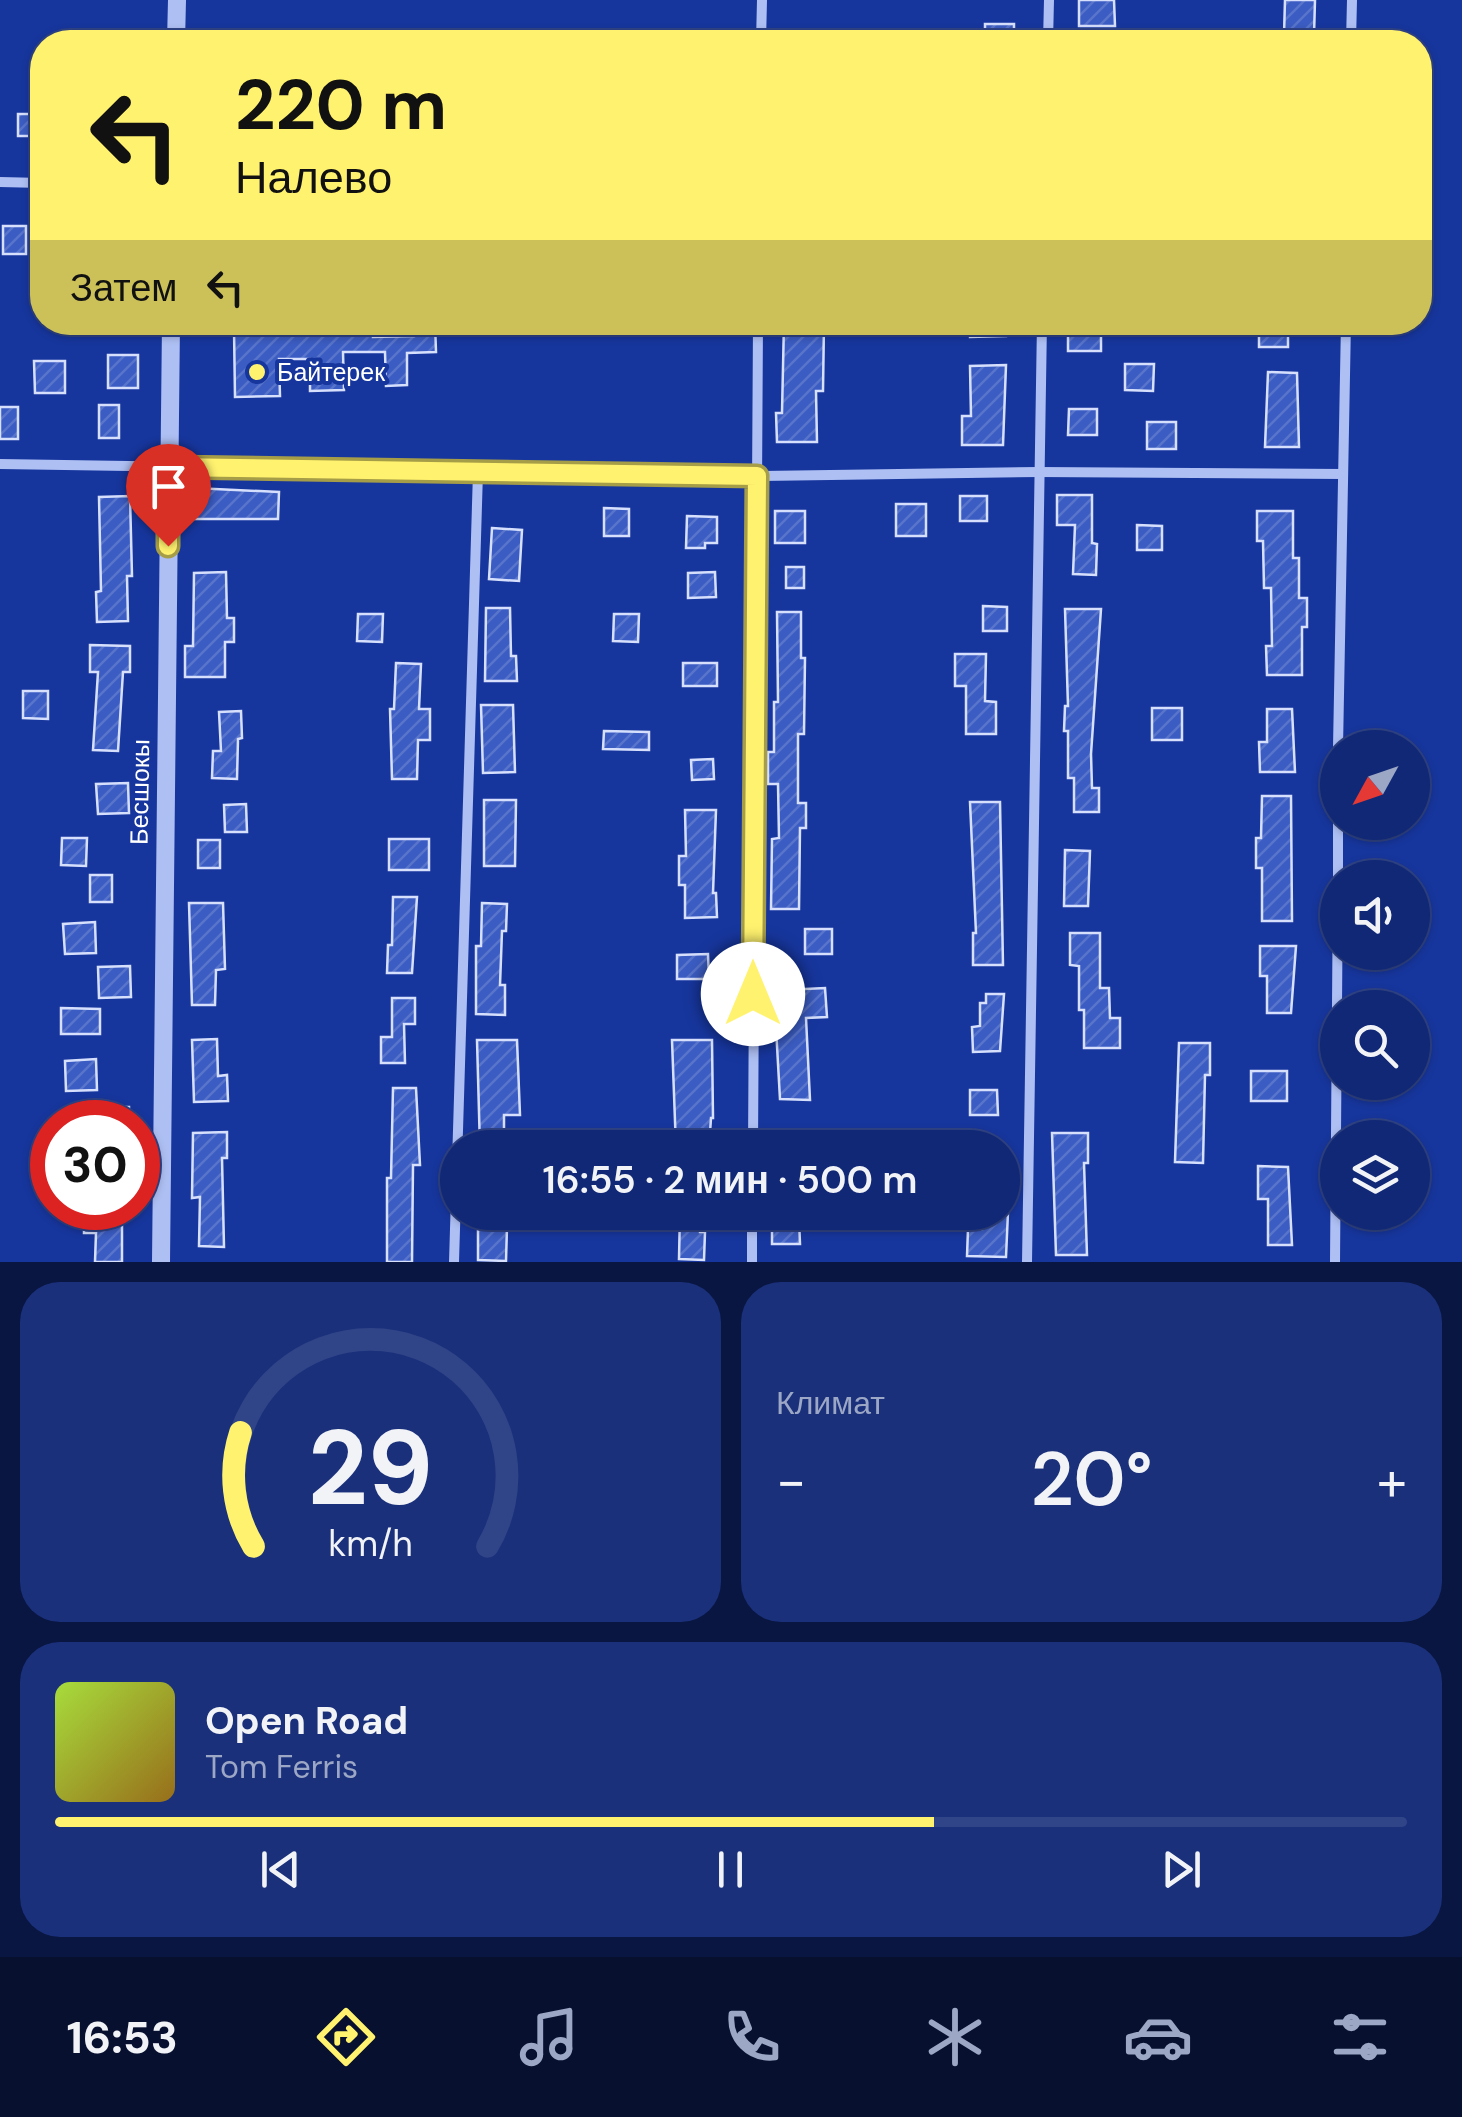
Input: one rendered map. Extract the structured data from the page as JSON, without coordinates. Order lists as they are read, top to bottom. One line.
{"streets":{"street":["Бесшокы"]},"places":["Байтерек"],"north":"bottom left","page":{"turn":["220 m","Налево"],"then":"Затем","limit":"30","trip":"16:55 · 2 мин · 500 m","tile":"Климат","heat":["−","20°","+"],"song":["Open Road","Tom Ferris"],"tabs":"16:53","gauge":["29","km/h"]}}
